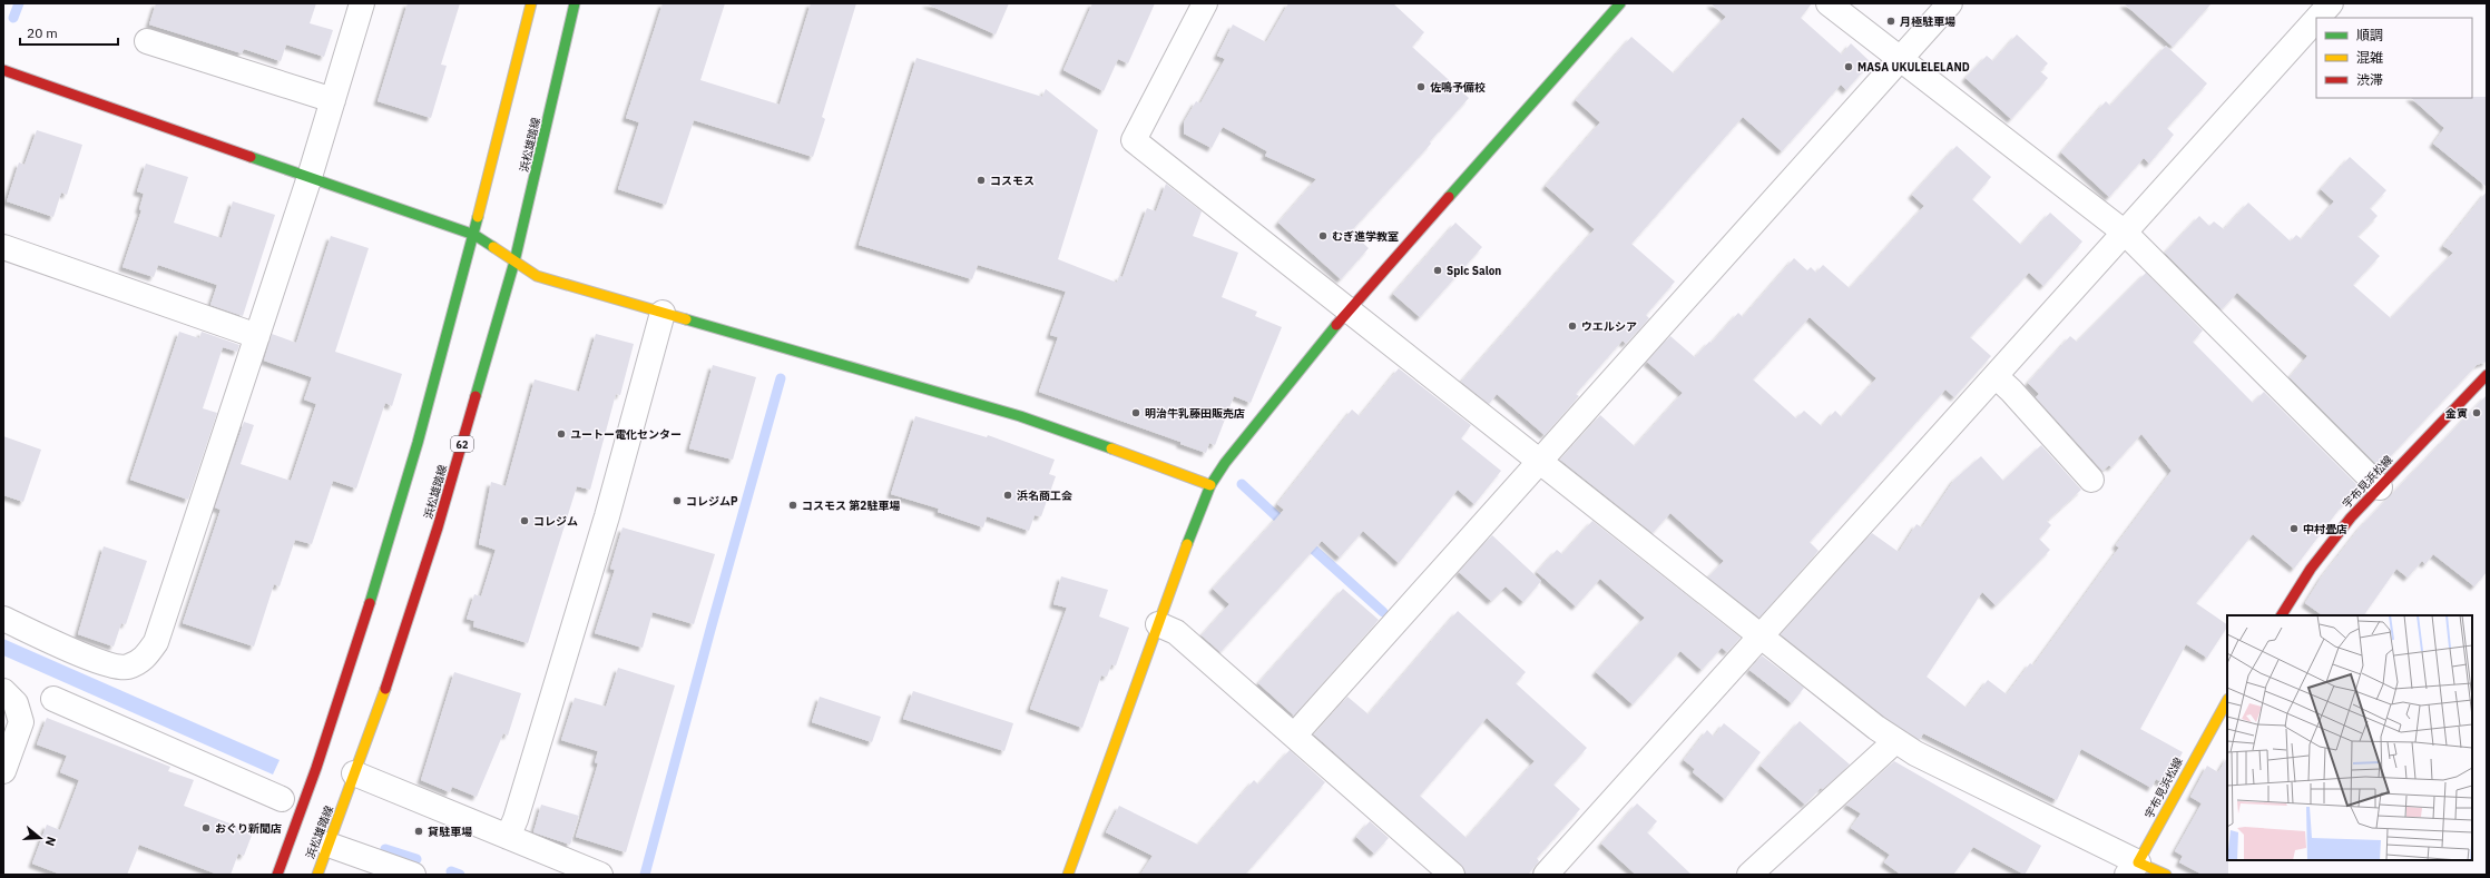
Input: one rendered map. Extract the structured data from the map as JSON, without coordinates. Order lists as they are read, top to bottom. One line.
{"streets":{"main road":["浜松雄踏線","62","宇布見浜松線"]},"places":["月極駐車場","MASA UKULELELAND","佐鳴予備校","コスモス","むぎ進学教室","Spic Salon","ウエルシア","明治牛乳藤田販売店","金寅","ユートー電化センター","浜名商工会","コレジムP","コスモス 第2駐車場","コレジム","中村畳店","おぐり新聞店","貸駐車場"],"legend":["順調","混雑","渋滞"],"scale_bar":"20 m","north":"right"}
